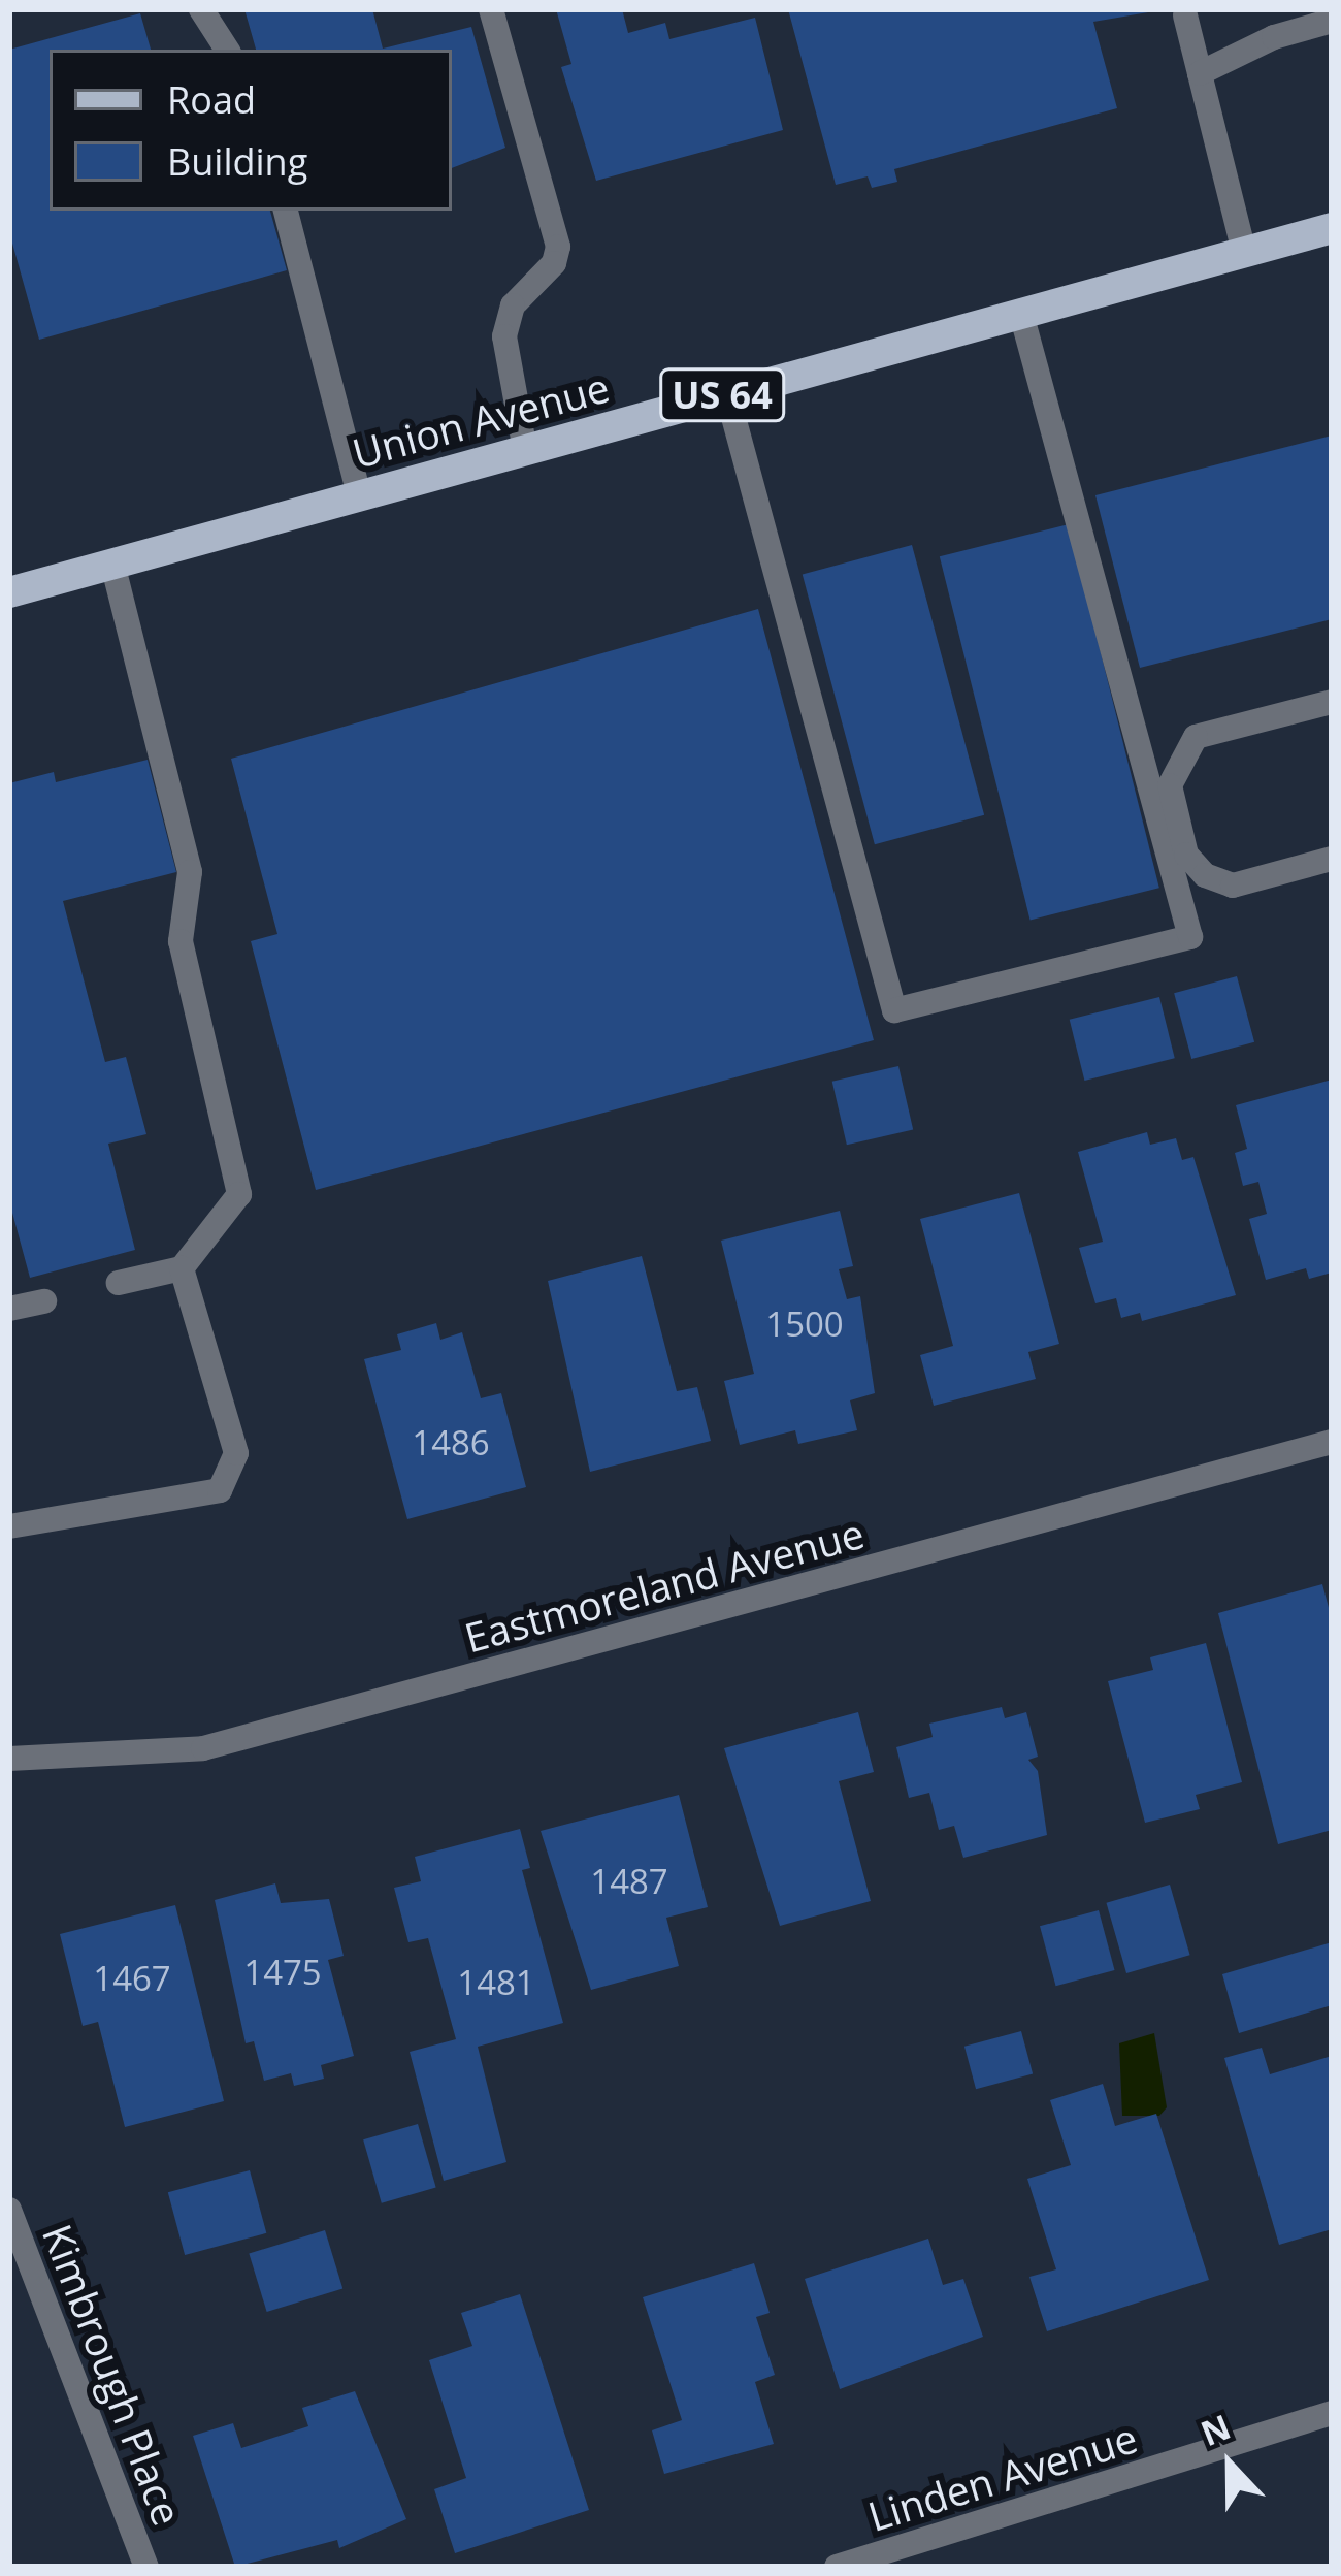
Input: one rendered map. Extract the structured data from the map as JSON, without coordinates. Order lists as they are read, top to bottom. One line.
{"streets":{"main road":["US 64","Union Avenue"],"street":["Eastmoreland Avenue","Kimbrough Place","Linden Avenue"]},"house_numbers":["1500","1486","1487","1475","1467","1481"],"legend":["Road","Building"],"north":"top"}
